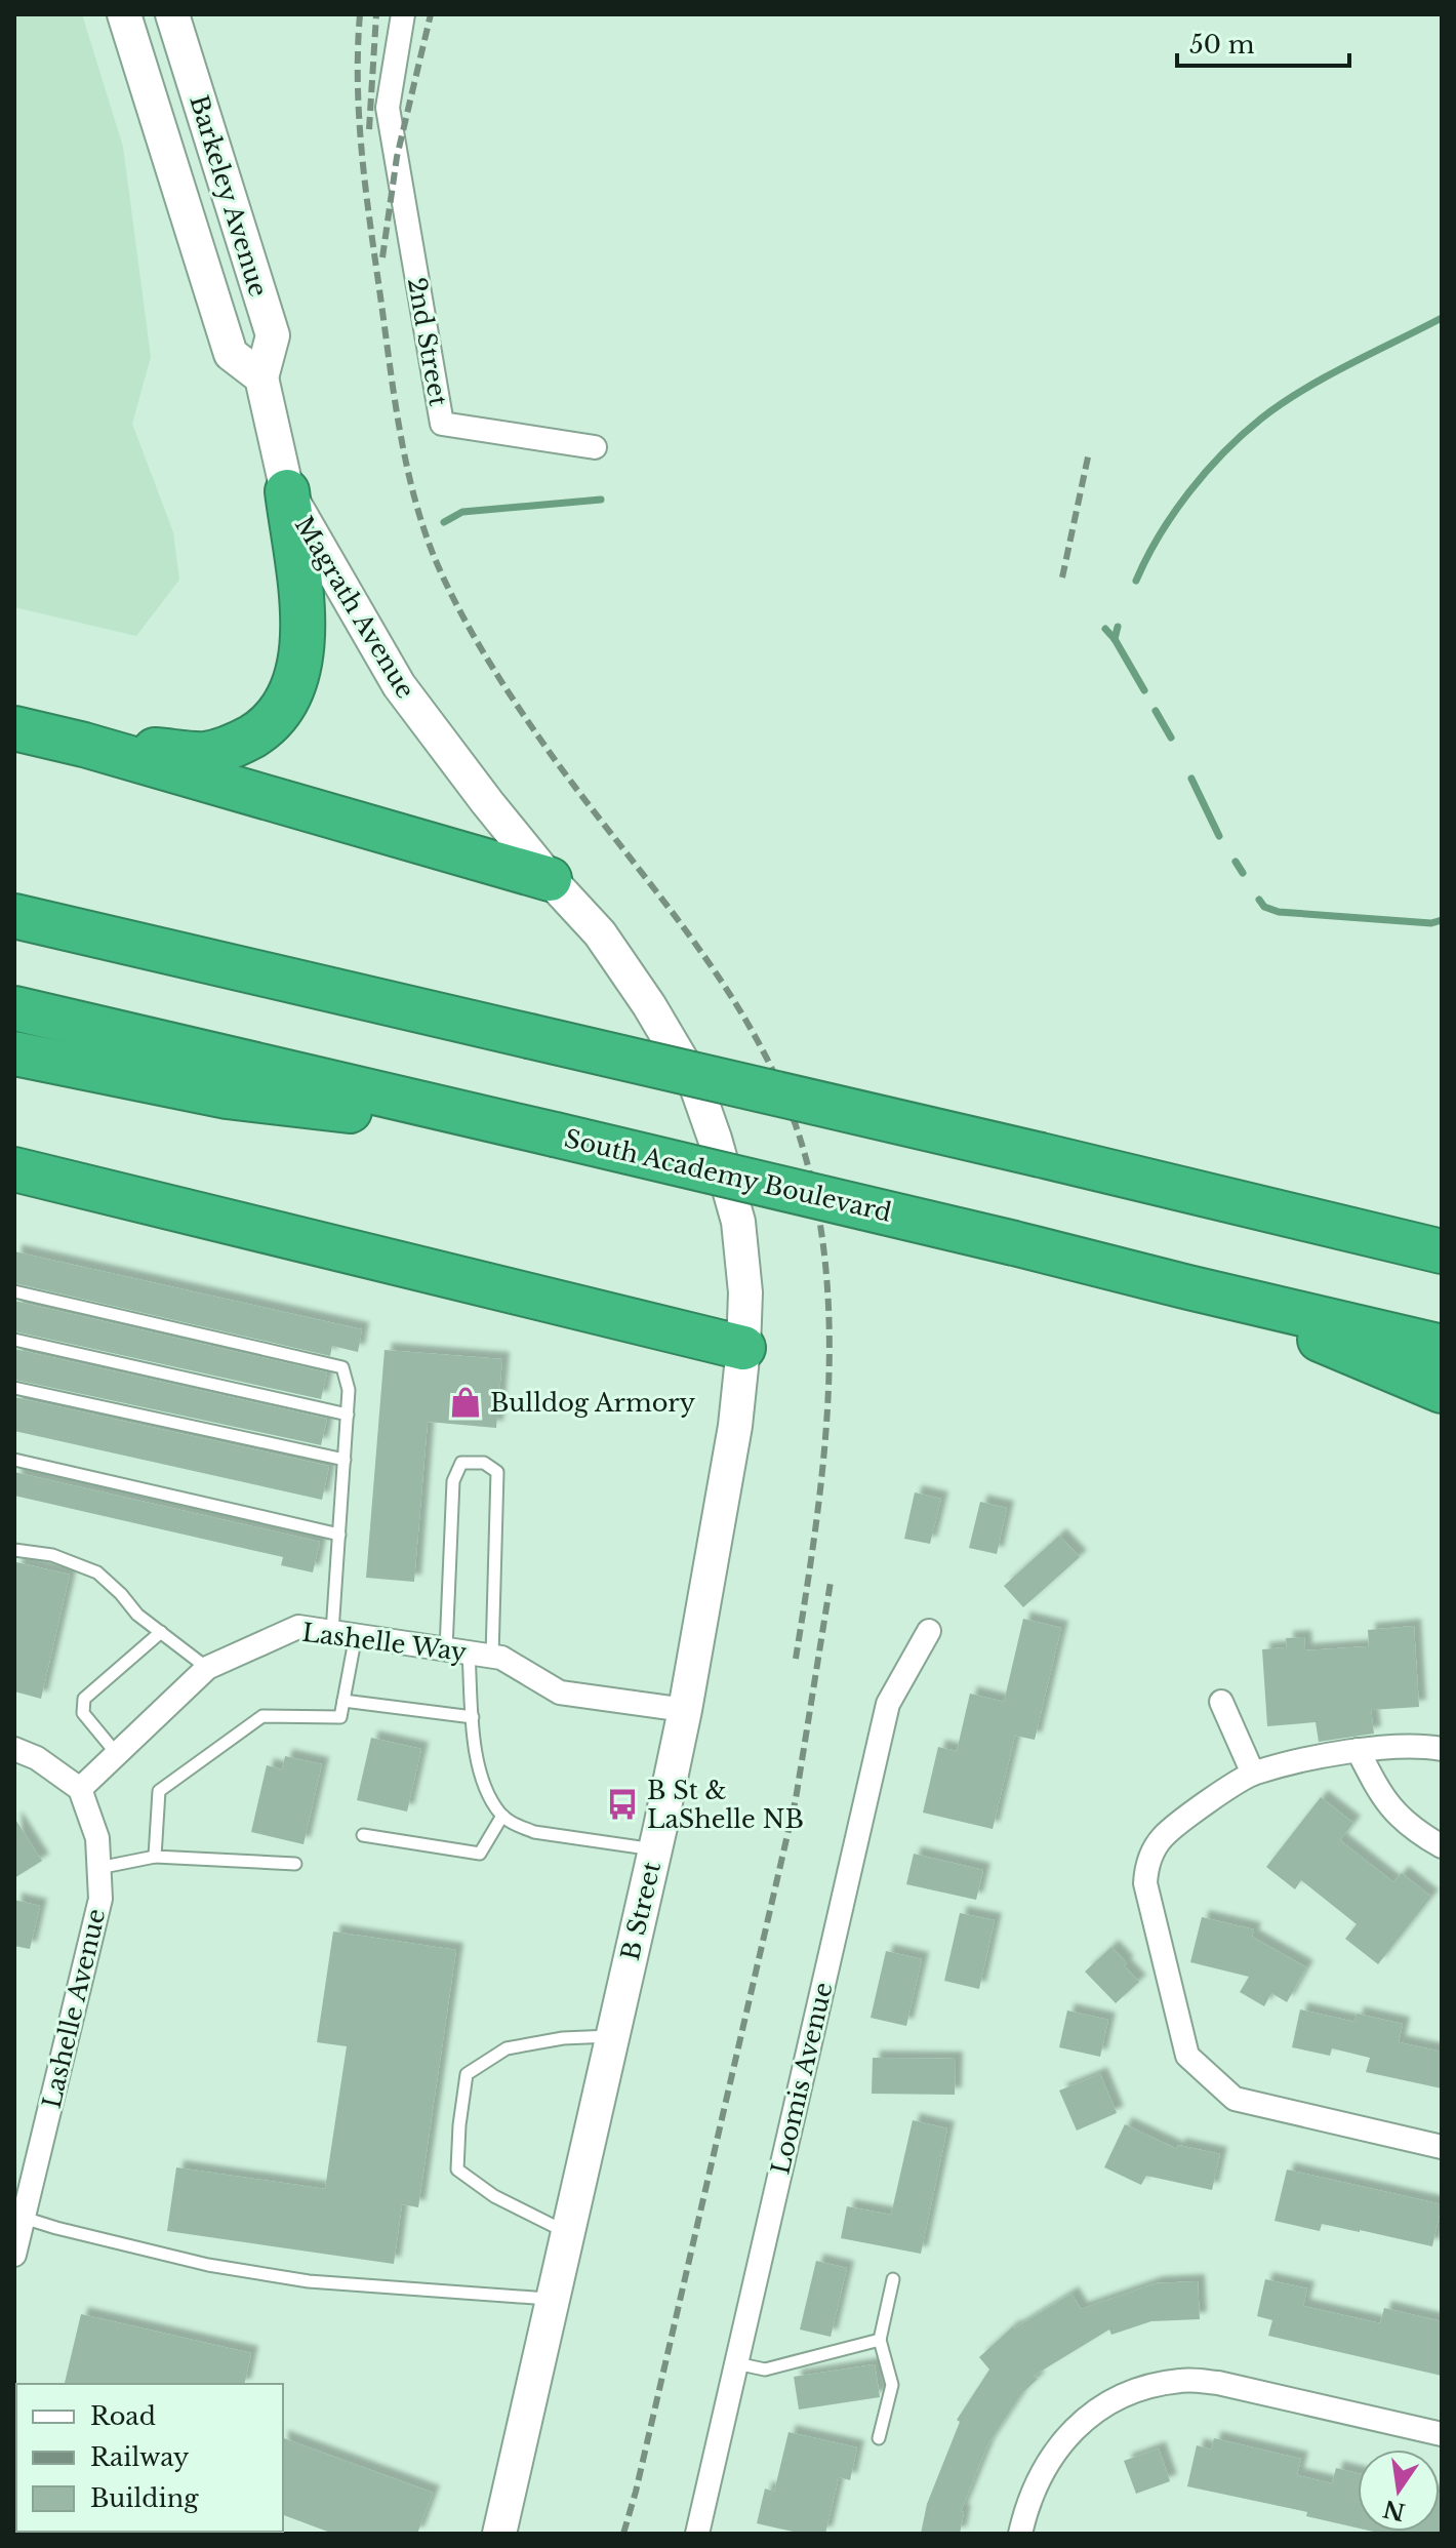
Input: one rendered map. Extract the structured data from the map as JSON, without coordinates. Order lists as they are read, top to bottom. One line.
{"streets":{"highway":["South Academy Boulevard"],"main road":["Barkeley Avenue","Magrath Avenue","B Street"],"street":["2nd Street","Lashelle Way","Lashelle Avenue","Loomis Avenue"]},"crossings":[["Barkeley Avenue","Magrath Avenue"],["Magrath Avenue","B Street"],["Lashelle Way","B Street"],["Lashelle Way","Lashelle Avenue"]],"places":{"shop":["Bulldog Armory"],"bus stop":["B St & LaShelle NB"]},"legend":["Road","Railway","Building"],"scale_bar":"50 m","north":"bottom"}
